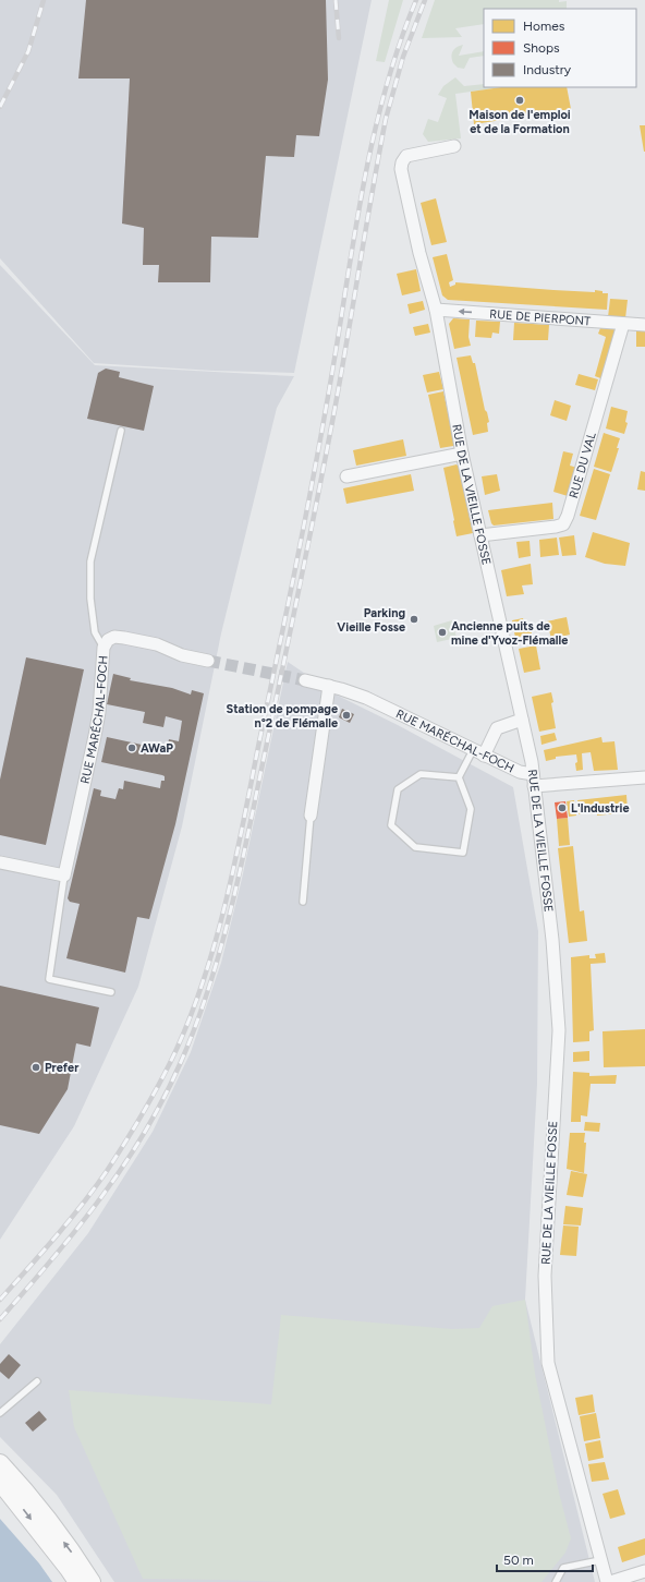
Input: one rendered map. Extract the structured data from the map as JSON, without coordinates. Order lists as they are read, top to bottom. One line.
{"streets":{"street":["RUE DE PIERPONT","RUE DU VAL","RUE DE LA VIEILLE FOSSE","RUE MARÉCHAL-FOCH"]},"crossings":[["RUE DE PIERPONT","RUE DU VAL"],["RUE DE PIERPONT","RUE DE LA VIEILLE FOSSE"],["RUE DU VAL","RUE DE LA VIEILLE FOSSE"],["RUE DE LA VIEILLE FOSSE","RUE MARÉCHAL-FOCH"]],"one_way":["RUE DE PIERPONT"],"places":["Maison de l'emploi et de la Formation","Parking Vieille Fosse","Ancienne puits de mine d'Yvoz-Flémalle","Station de pompage n°2 de Flémalle","AWaP","L'Industrie","Prefer"],"legend":["Homes","Shops","Industry"],"scale_bar":"50 m"}
